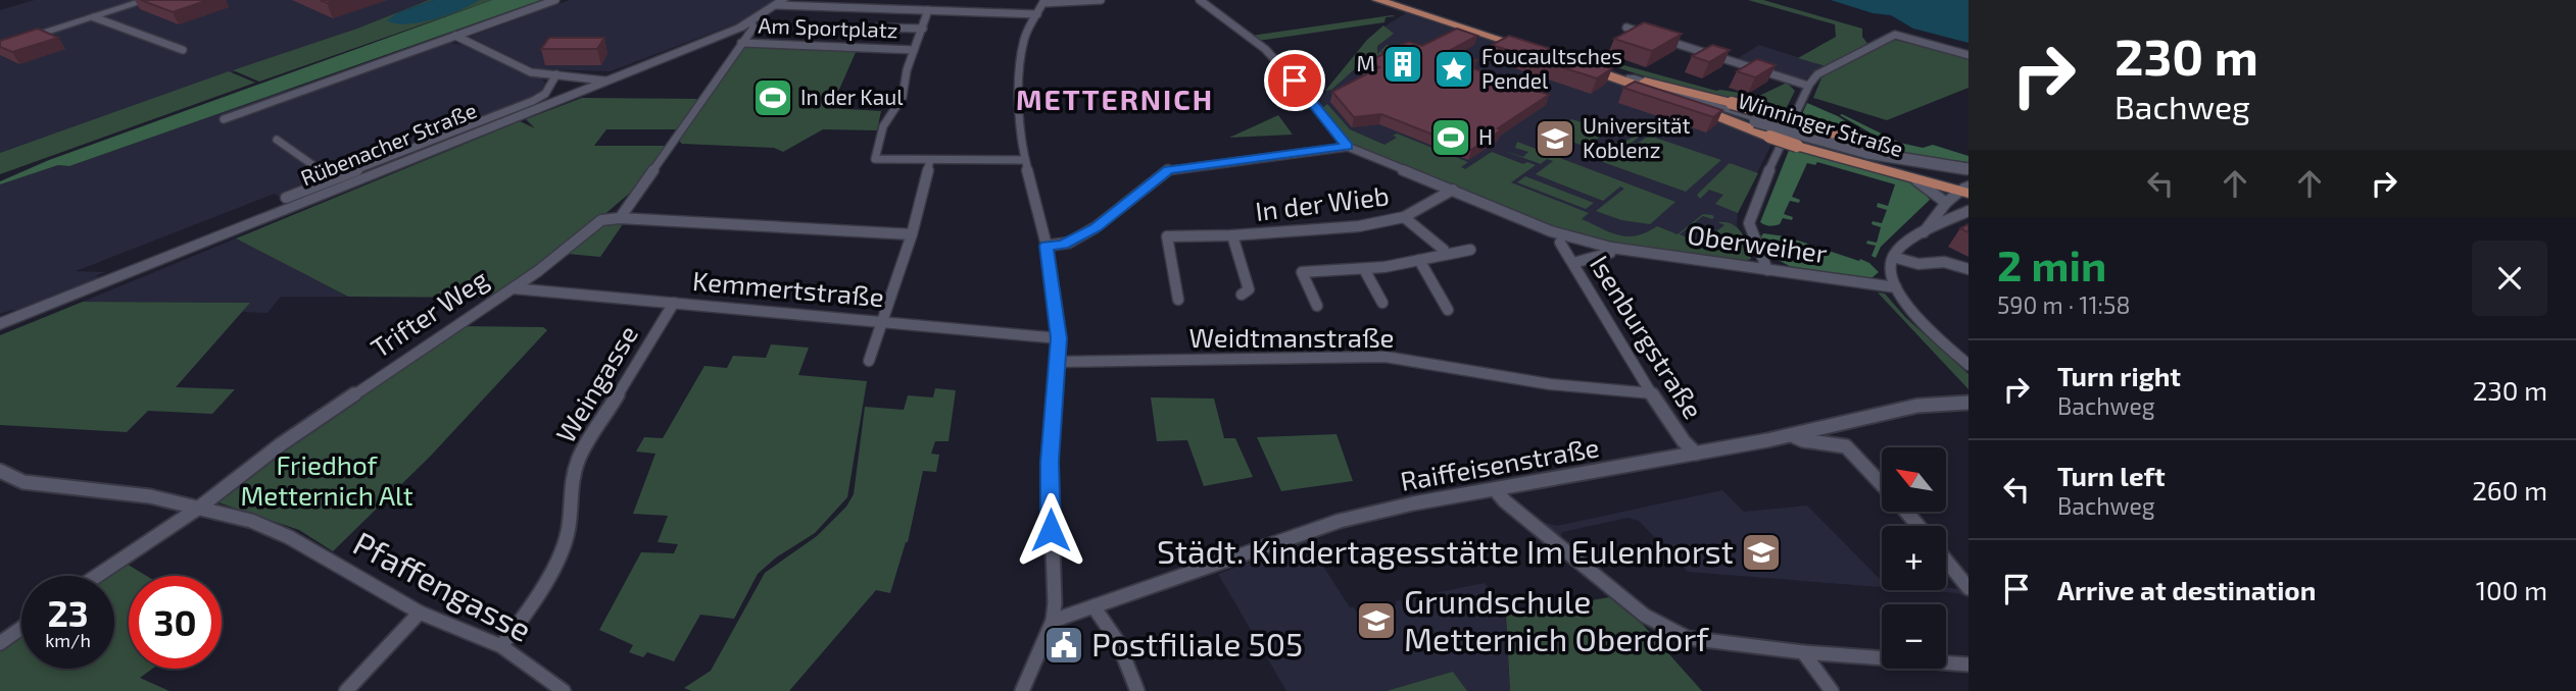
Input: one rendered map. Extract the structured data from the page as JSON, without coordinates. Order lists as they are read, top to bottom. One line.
{"streets":{"main road":["Winninger Straße","Rübenacher Straße"],"street":["Am Sportplatz","In der Wieb","Oberweiher","Kemmertstraße","Trifter Weg","Isenburgstraße","Weidtmanstraße","Weingasse","Raiffeisenstraße","Pfaffengasse"]},"crossings":[["In der Wieb","Oberweiher"],["Kemmertstraße","Trifter Weg"],["Kemmertstraße","Weingasse"],["Trifter Weg","Pfaffengasse"],["Isenburgstraße","Weidtmanstraße"],["Isenburgstraße","Raiffeisenstraße"],["Weingasse","Pfaffengasse"]],"districts":["METTERNICH"],"parks":["Friedhof Metternich Alt"],"places":{"building":["M"],"place":["Foucaultsches Pendel"],"sports":["In der Kaul","H"],"school or university":["Universität Koblenz","Städt. Kindertagesstätte Im Eulenhorst","Grundschule Metternich Oberdorf"],"public building":["Postfiliale 505"]},"north":"top left","page":{"turn":["230 m","Bachweg"],"heading":["2 min","590 m · 11:58"],"list":[{"name":"Turn right","note":"Bachweg","value":"230 m"},{"name":"Turn left","note":"Bachweg","value":"260 m"},{"name":"Arrive at destination","value":"100 m"}],"map_buttons":["+","−"],"speed":"23 km/h","limit":"30"}}
